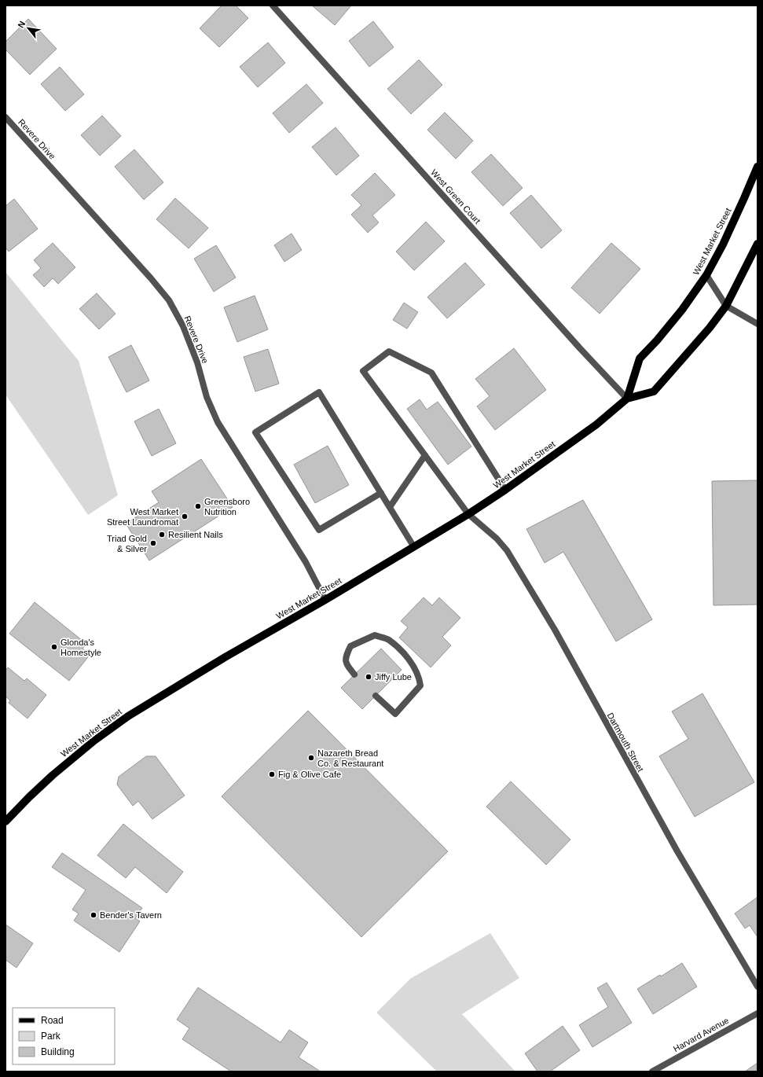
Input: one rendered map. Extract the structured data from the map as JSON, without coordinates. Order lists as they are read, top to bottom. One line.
{"streets":{"main road":["West Market Street"],"street":["Revere Drive","West Green Court","Dartmouth Street","Harvard Avenue"]},"crossings":[["Revere Drive","West Market Street"],["West Green Court","West Market Street"],["West Market Street","Dartmouth Street"]],"places":["Greensboro Nutrition","West Market Street Laundromat","Resilient Nails","Triad Gold & Silver","Glonda's Homestyle","Jiffy Lube","Nazareth Bread Co. & Restaurant","Fig & Olive Cafe","Bender's Tavern"],"legend":["Road","Park","Building"],"north":"top left"}
